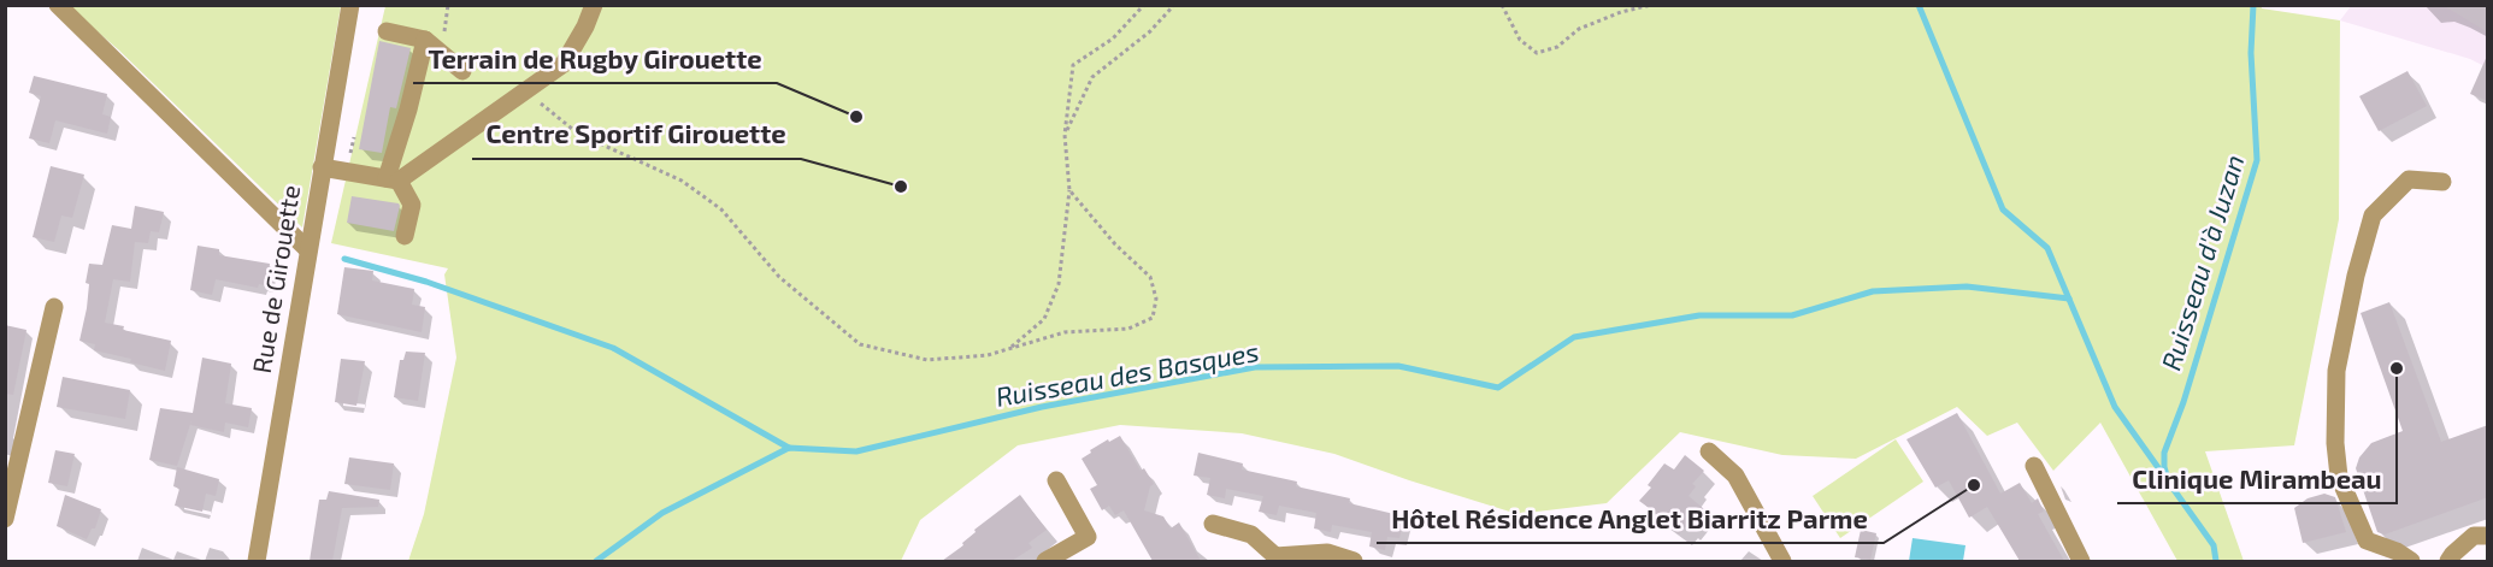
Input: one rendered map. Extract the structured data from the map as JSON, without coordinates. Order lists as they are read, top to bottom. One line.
{"streets":{"street":["Rue de Girouette"]},"water":["Ruisseau d'à Juzan","Ruisseau des Basques"],"places":["Terrain de Rugby Girouette","Centre Sportif Girouette","Clinique Mirambeau","Hôtel Résidence Anglet Biarritz Parme"]}
